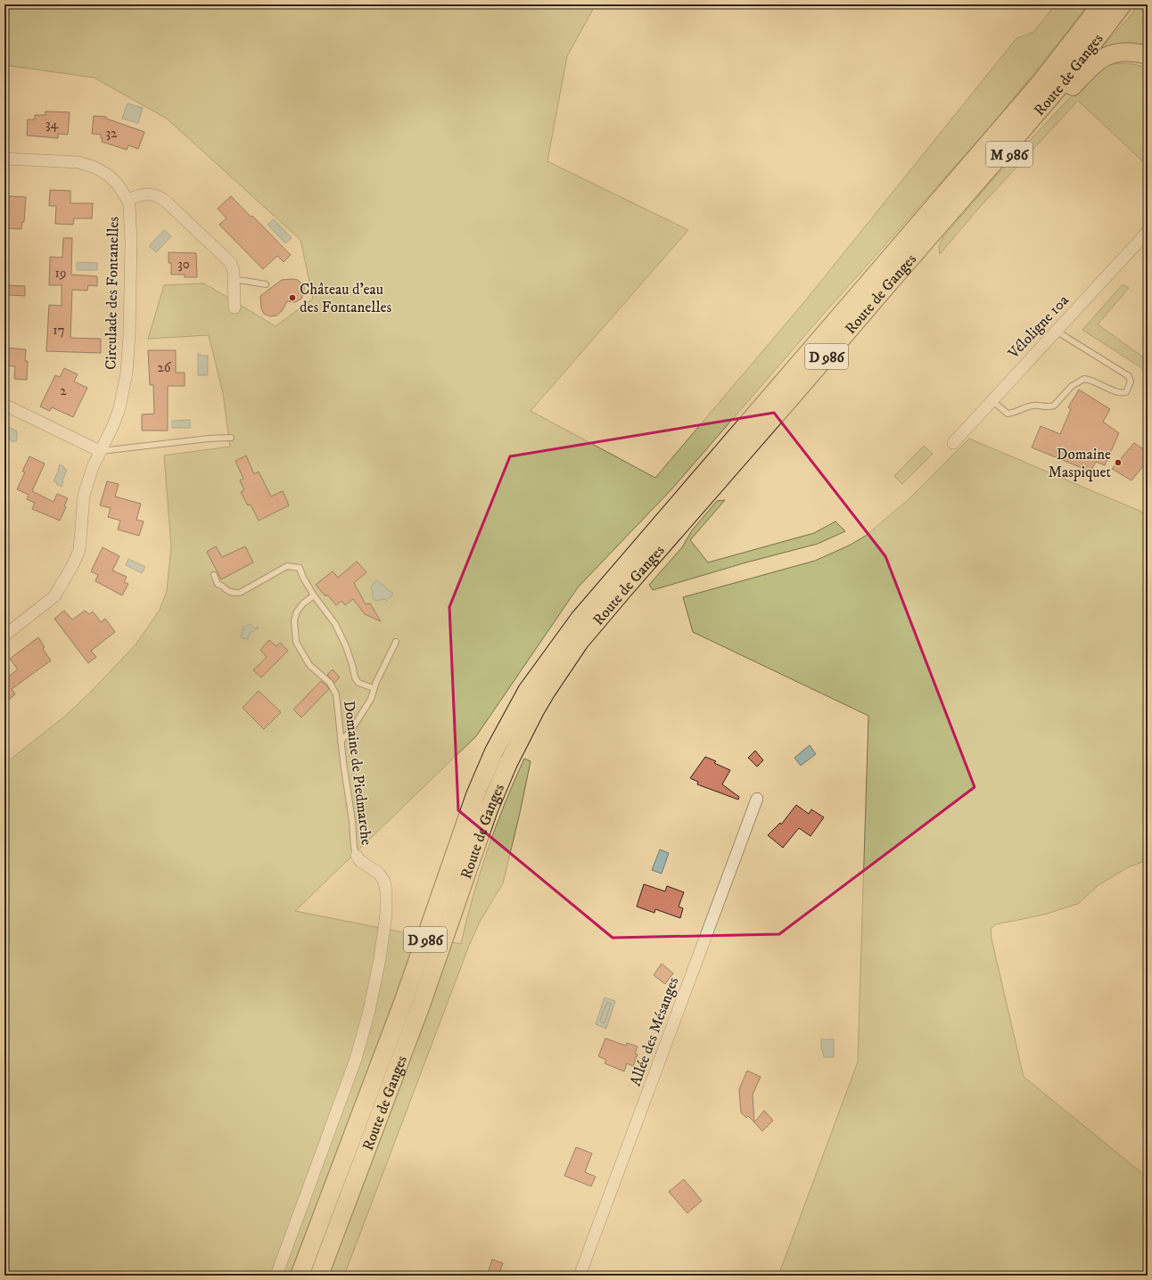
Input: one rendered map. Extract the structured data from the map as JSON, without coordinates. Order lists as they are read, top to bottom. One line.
{"streets":{"main road":["Route de Ganges","M 986","D 986"],"street":["Circulade des Fontanelles","Véloligne 10a","Allée des Mésanges"],"lane":["Domaine de Piedmarche"]},"crossings":[["Route de Ganges","M 986"]],"places":["Château d'eau des Fontanelles","Domaine Maspiquet"],"house_numbers":["34","32","30","19","17","26","2"]}
